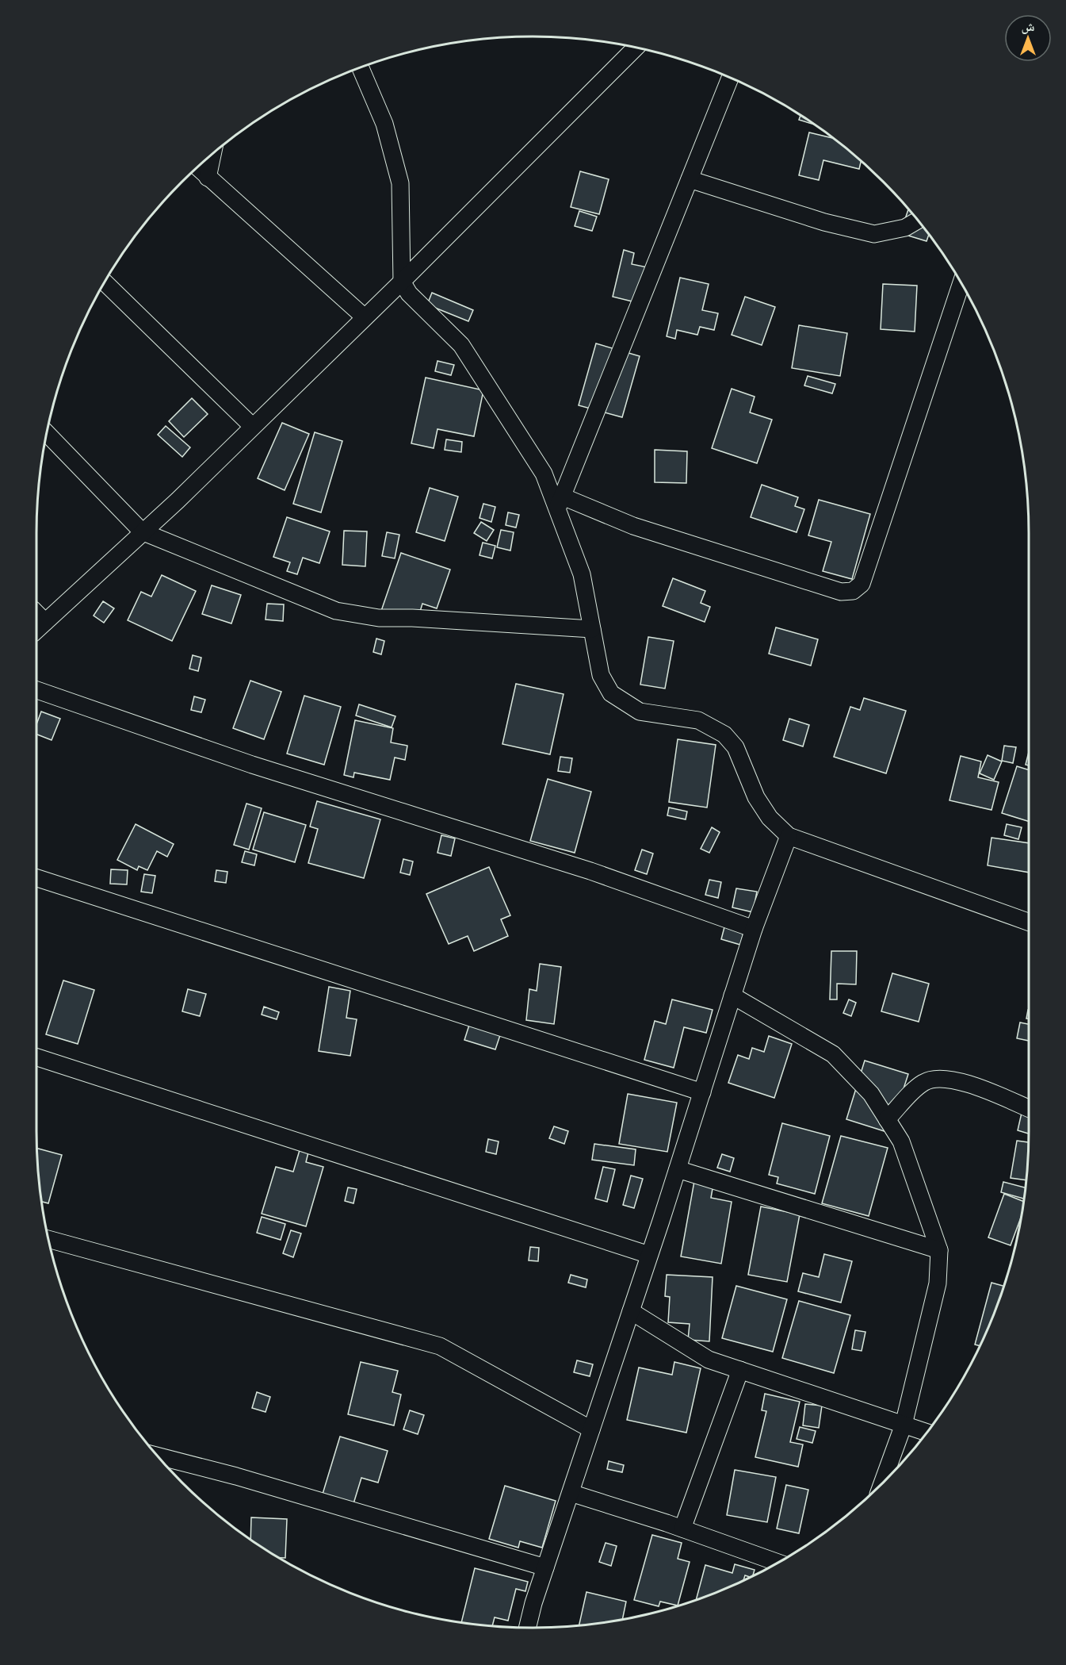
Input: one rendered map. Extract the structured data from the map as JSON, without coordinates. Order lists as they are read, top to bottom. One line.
{"north":"top"}
